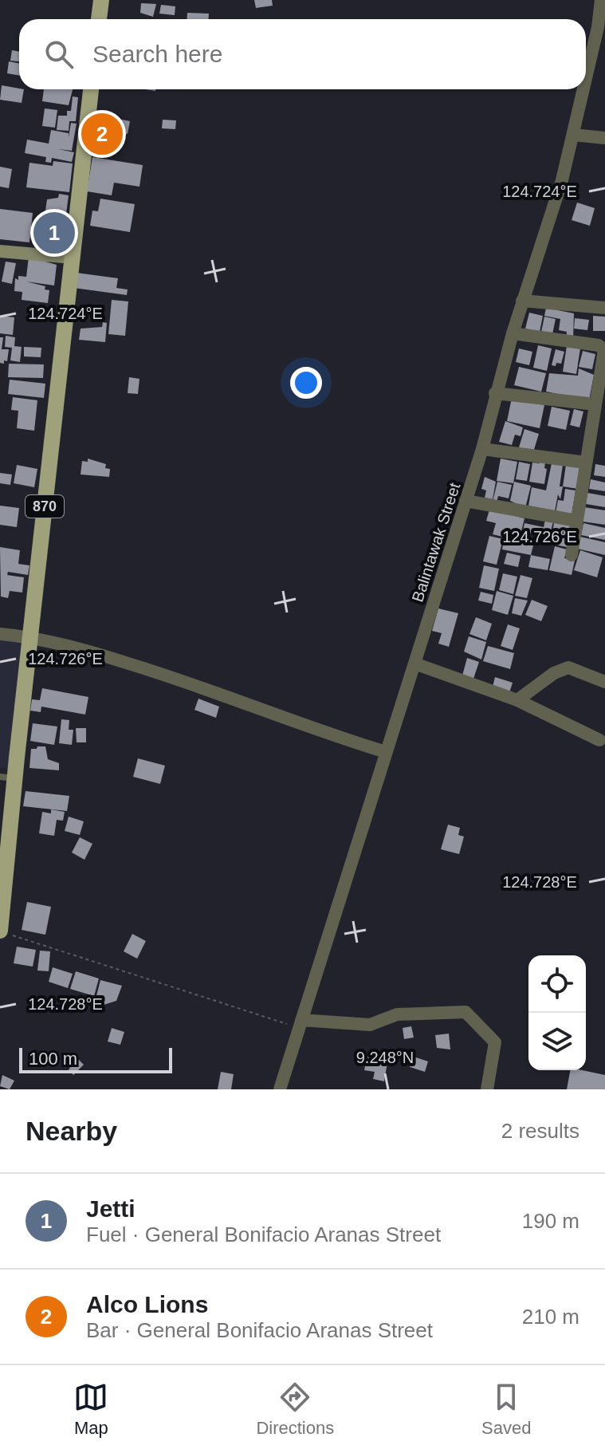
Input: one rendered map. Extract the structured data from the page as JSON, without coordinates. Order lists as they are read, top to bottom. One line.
{"streets":{"main road":["870"],"street":["Balintawak Street"]},"scale_bar":"100 m","page":{"search":"Search here","pins":["2","1"],"scale":"100 m","heading":["Nearby","2 results"],"list":[{"mark":"1","name":"Jetti","note":"Fuel · General Bonifacio Aranas Street","value":"190 m"},{"mark":"2","name":"Alco Lions","note":"Bar · General Bonifacio Aranas Street","value":"210 m"}],"nav":["Map","Directions","Saved"]},"coordinates":["124.724°E","124.726°E","124.728°E","9.248°N"]}
